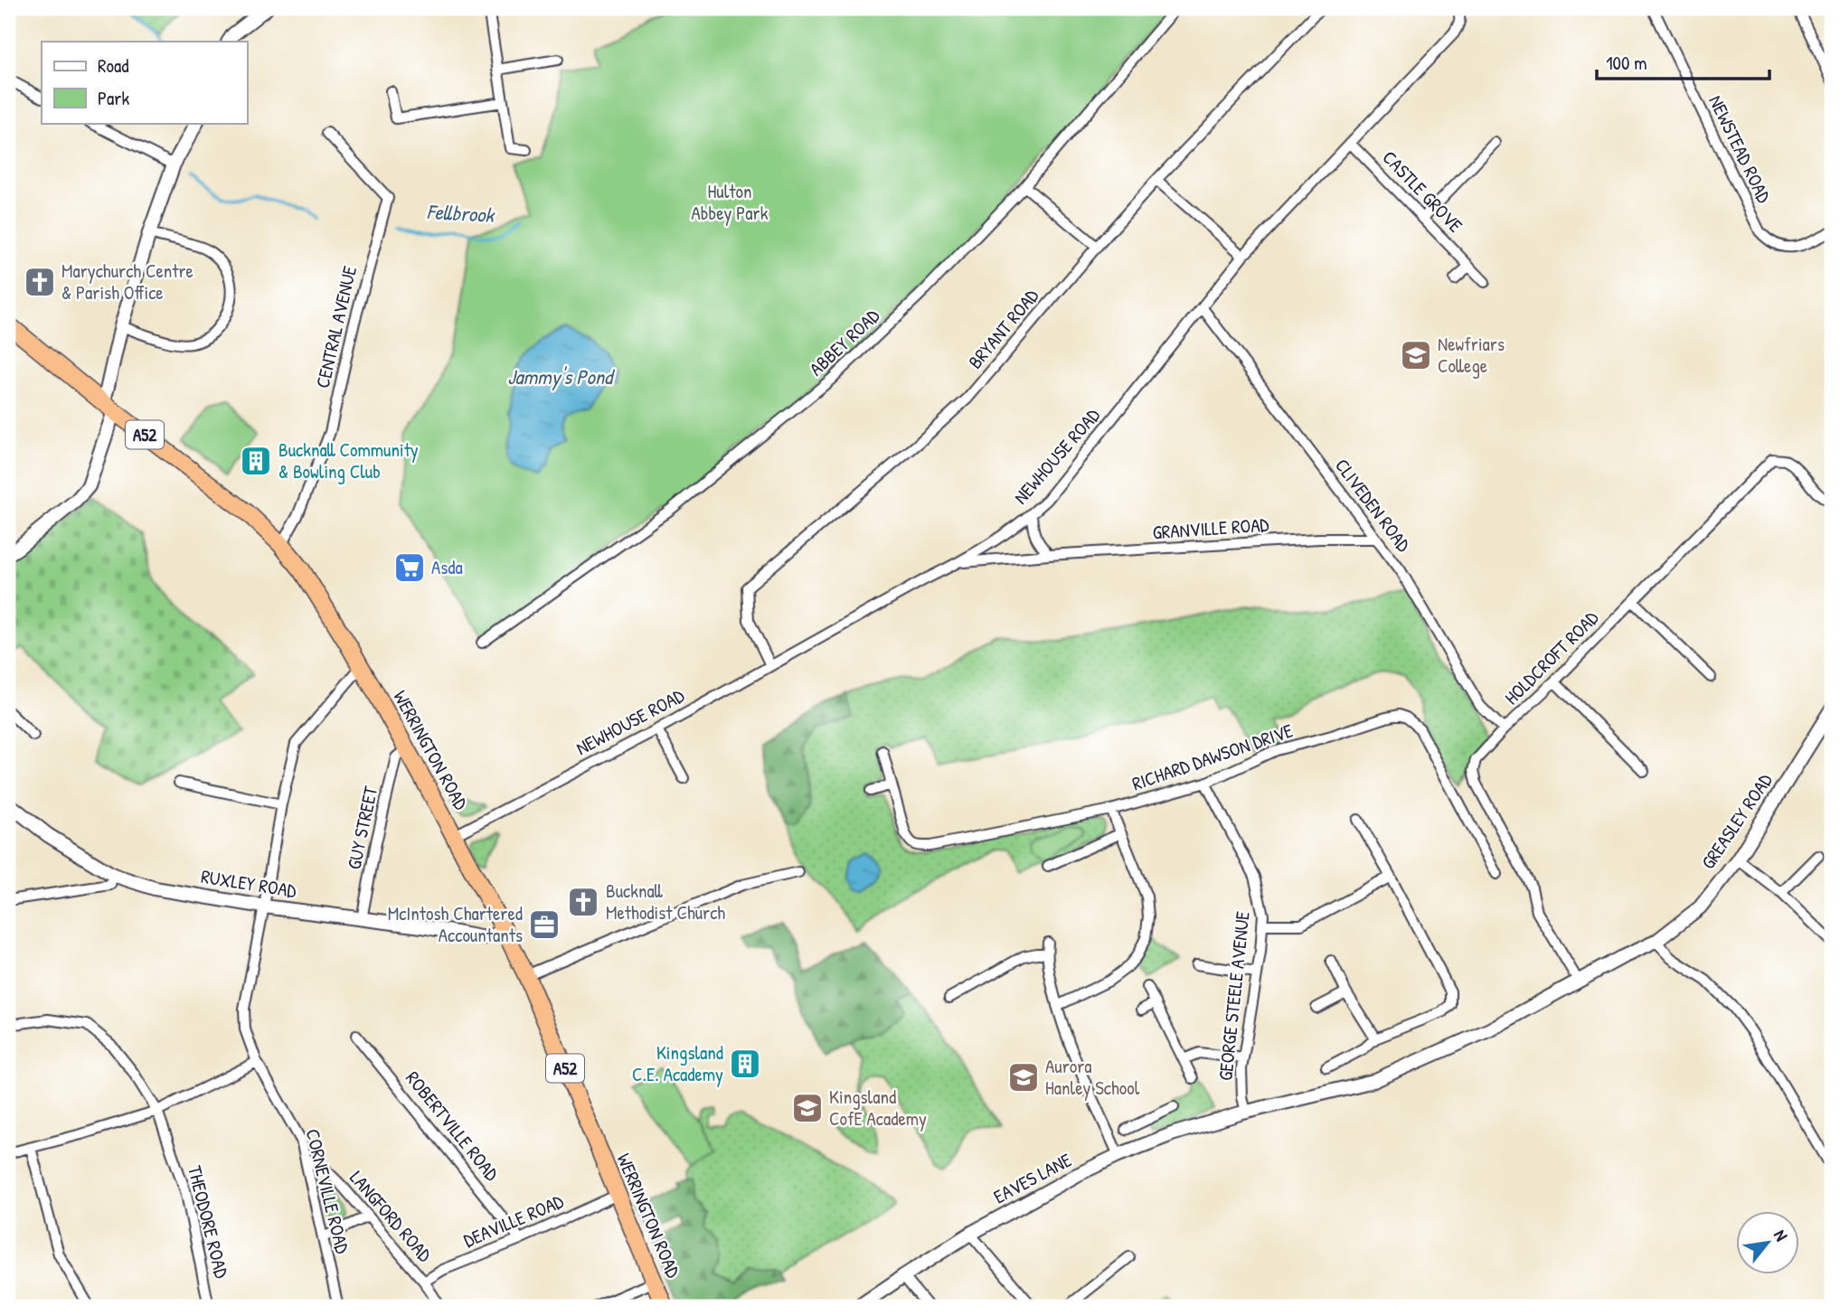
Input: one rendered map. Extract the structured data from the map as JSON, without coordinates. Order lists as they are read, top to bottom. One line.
{"streets":{"highway":["A52","WERRINGTON ROAD"],"street":["NEWSTEAD ROAD","CASTLE GROVE","CENTRAL AVENUE","BRYANT ROAD","ABBEY ROAD","NEWHOUSE ROAD","CLIVEDEN ROAD","GRANVILLE ROAD","HOLDCROFT ROAD","RICHARD DAWSON DRIVE","GREASLEY ROAD","GUY STREET","RUXLEY ROAD","GEORGE STEELE AVENUE","ROBERTVILLE ROAD","EAVES LANE","CORNEVILLE ROAD","LANGFORD ROAD","DEAVILLE ROAD","THEODORE ROAD"]},"crossings":[["CASTLE GROVE","NEWHOUSE ROAD"],["CENTRAL AVENUE","WERRINGTON ROAD"],["BRYANT ROAD","NEWHOUSE ROAD"],["NEWHOUSE ROAD","CLIVEDEN ROAD"],["NEWHOUSE ROAD","GRANVILLE ROAD"],["NEWHOUSE ROAD","WERRINGTON ROAD"],["CLIVEDEN ROAD","GRANVILLE ROAD"],["CLIVEDEN ROAD","HOLDCROFT ROAD"],["HOLDCROFT ROAD","GREASLEY ROAD"],["HOLDCROFT ROAD","EAVES LANE"],["WERRINGTON ROAD","GUY STREET"],["WERRINGTON ROAD","RUXLEY ROAD"],["WERRINGTON ROAD","CORNEVILLE ROAD"],["WERRINGTON ROAD","DEAVILLE ROAD"],["RICHARD DAWSON DRIVE","GEORGE STEELE AVENUE"],["GREASLEY ROAD","EAVES LANE"],["GUY STREET","RUXLEY ROAD"],["RUXLEY ROAD","CORNEVILLE ROAD"],["GEORGE STEELE AVENUE","EAVES LANE"],["ROBERTVILLE ROAD","DEAVILLE ROAD"],["CORNEVILLE ROAD","LANGFORD ROAD"],["LANGFORD ROAD","DEAVILLE ROAD"]],"water":["Fellbrook","Jammy's Pond"],"parks":["Hulton Abbey Park"],"places":{"church":["Marychurch Centre & Parish Office","Bucknall Methodist Church"],"school or university":["Newfriars College","Aurora Hanley School","Kingsland CofE Academy"],"building":["Bucknall Community & Bowling Club","Kingsland C.E. Academy"],"supermarket":["Asda"],"office":["McIntosh Chartered Accountants"]},"legend":["Road","Park"],"scale_bar":"100 m","north":"top right"}
